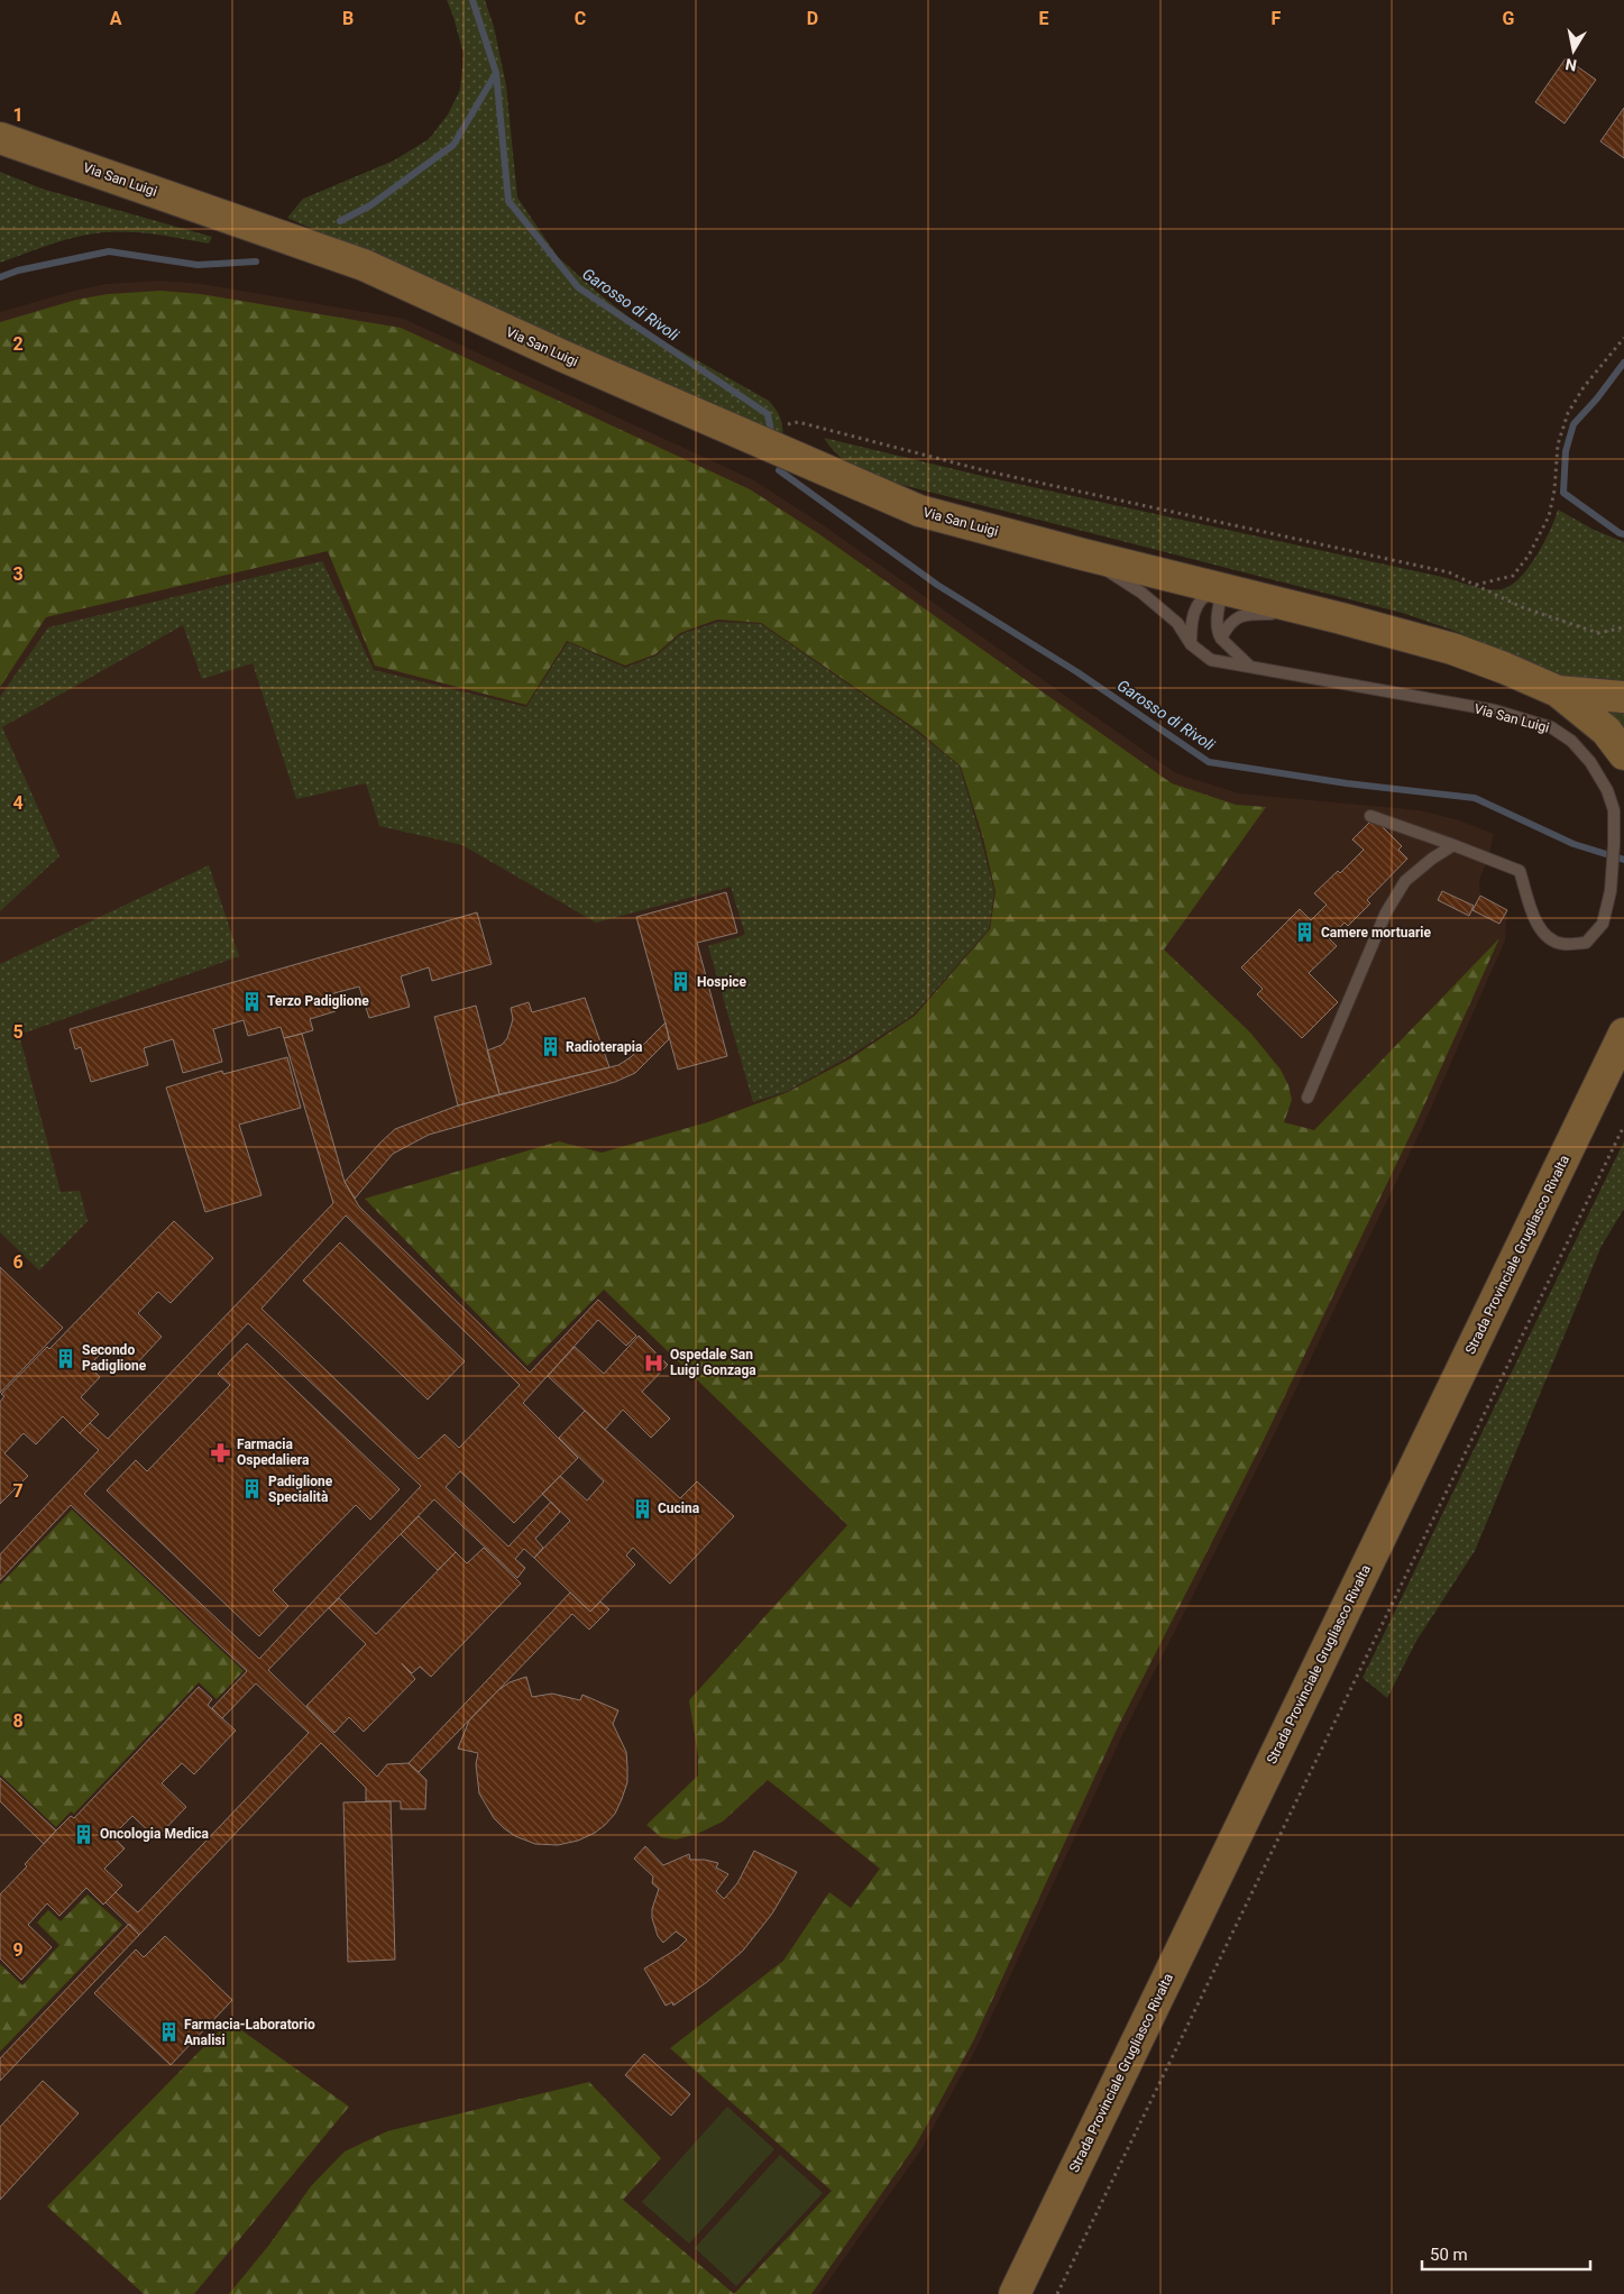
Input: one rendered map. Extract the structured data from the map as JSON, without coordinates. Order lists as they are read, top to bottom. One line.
{"streets":{"street":["Via San Luigi","Strada Provinciale Grugliasco Rivalta"]},"water":["Garosso di Rivoli"],"places":{"building":["Camere mortuarie","Hospice","Terzo Padiglione","Radioterapia","Secondo Padiglione","Padiglione Specialità","Cucina","Oncologia Medica","Farmacia-Laboratorio Analisi"],"hospital":["Ospedale San Luigi Gonzaga"],"pharmacy":["Farmacia Ospedaliera"]},"scale_bar":"50 m","north":"bottom","grid":{"columns":["A","B","C","D","E","F","G"],"rows":["1","2","3","4","5","6","7","8","9"]}}
